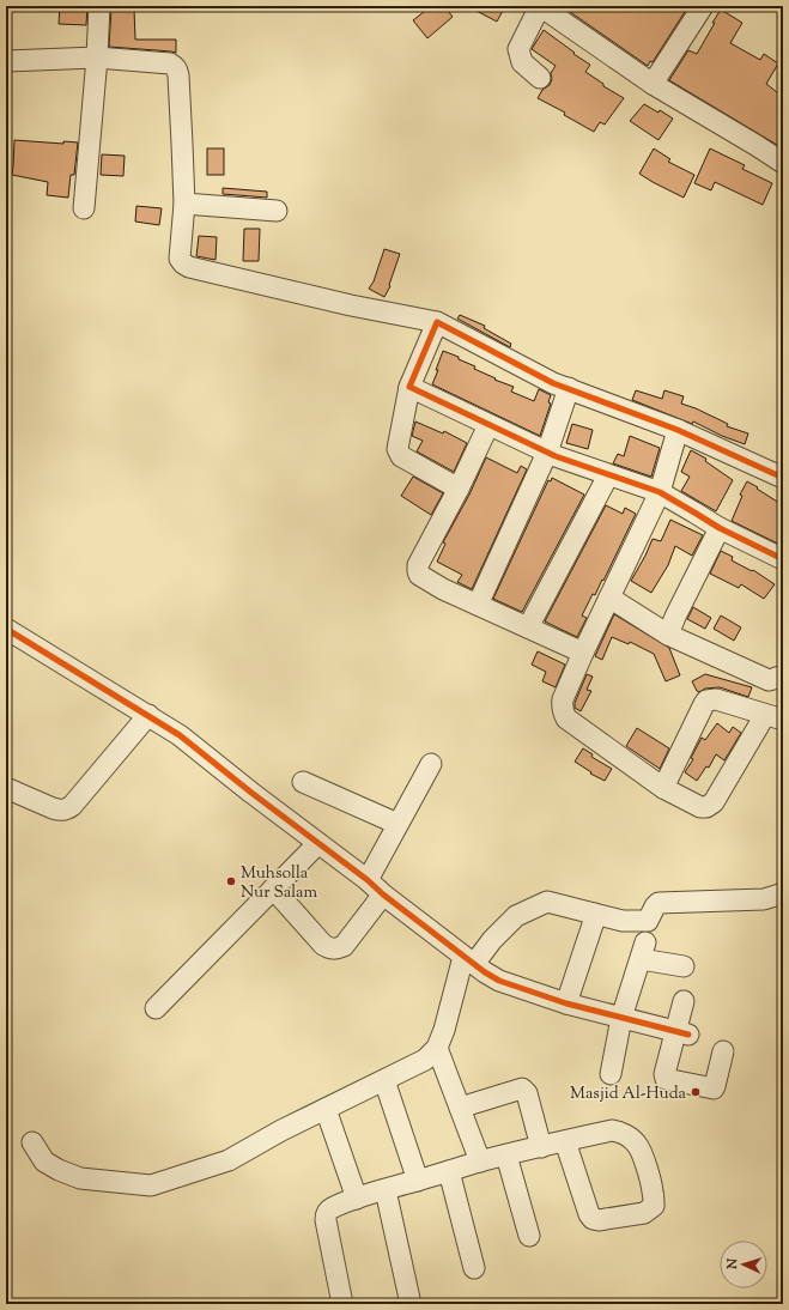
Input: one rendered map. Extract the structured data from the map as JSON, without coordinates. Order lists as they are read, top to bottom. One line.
{"places":["Muhsolla Nur Salam","Masjid Al-Huda"],"north":"left"}
